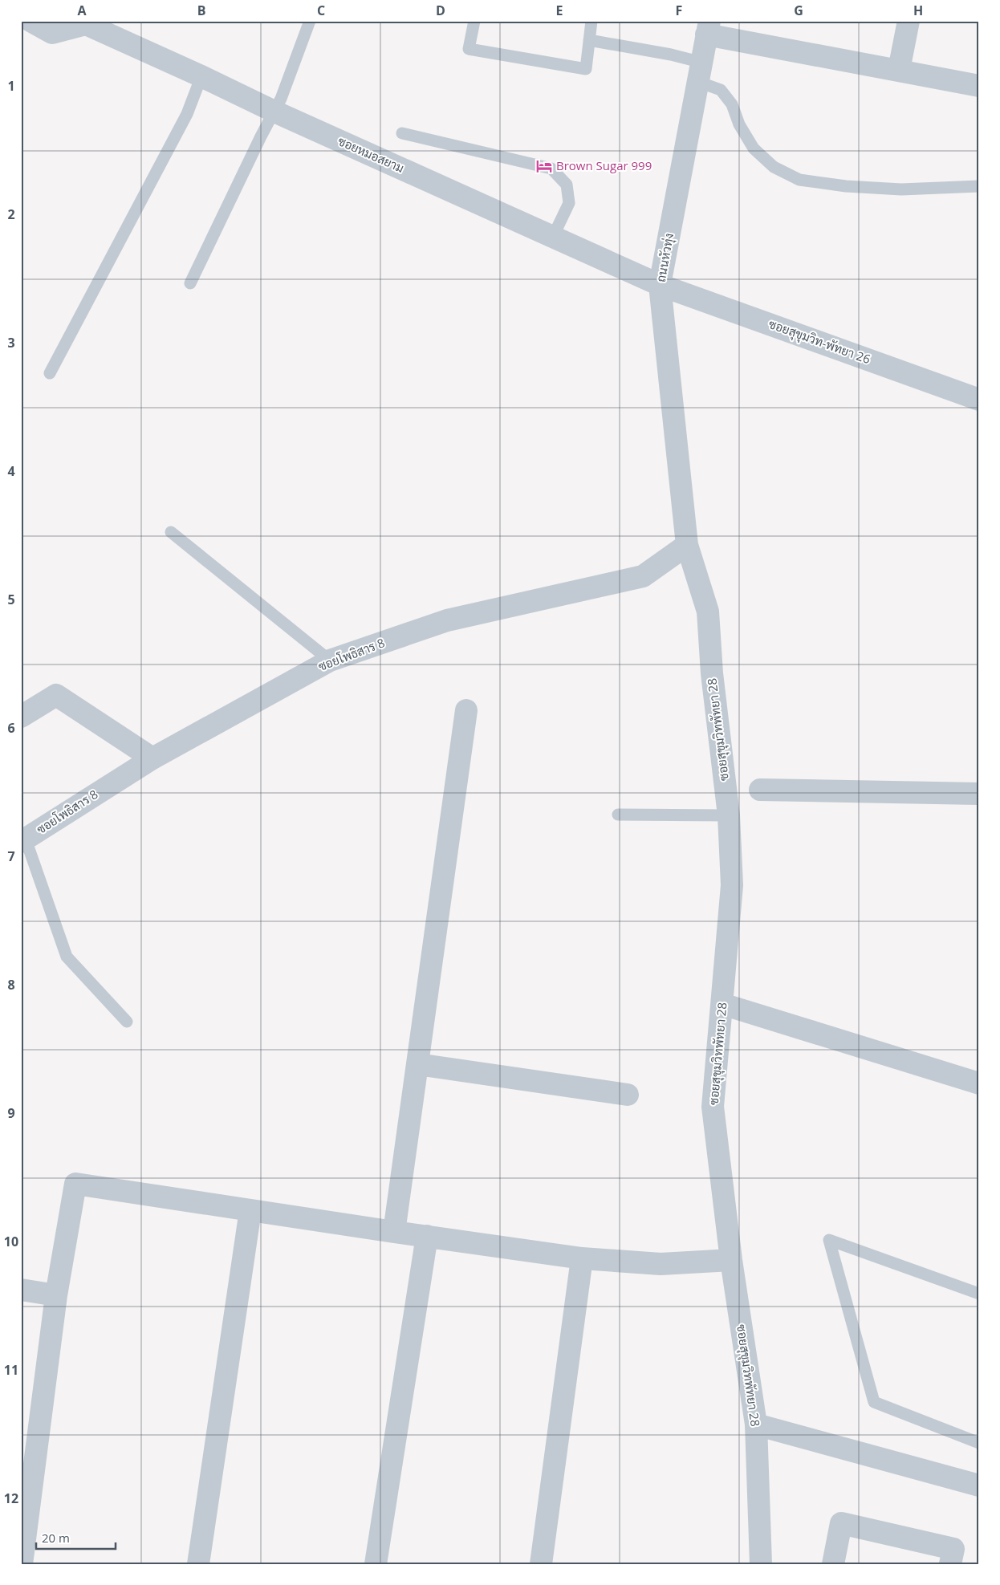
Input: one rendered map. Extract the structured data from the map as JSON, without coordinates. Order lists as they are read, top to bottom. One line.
{"streets":{"street":["ซอยหมอสยาม","ถนนหัวทุ่ง","ซอยสุขุมวิท-พัทยา 26","ซอยโพธิสาร 8","ซอยสุขุมวิทพัทยา 28"]},"crossings":[["ซอยหมอสยาม","ถนนหัวทุ่ง"],["ซอยหมอสยาม","ซอยสุขุมวิท-พัทยา 26"],["ถนนหัวทุ่ง","ซอยสุขุมวิท-พัทยา 26"],["ถนนหัวทุ่ง","ซอยโพธิสาร 8"],["ถนนหัวทุ่ง","ซอยสุขุมวิทพัทยา 28"],["ซอยโพธิสาร 8","ซอยสุขุมวิทพัทยา 28"]],"places":{"hotel":["Brown Sugar 999"]},"scale_bar":"20 m","grid":{"columns":["A","B","C","D","E","F","G","H"],"rows":["1","2","3","4","5","6","7","8","9","10","11","12"]}}
